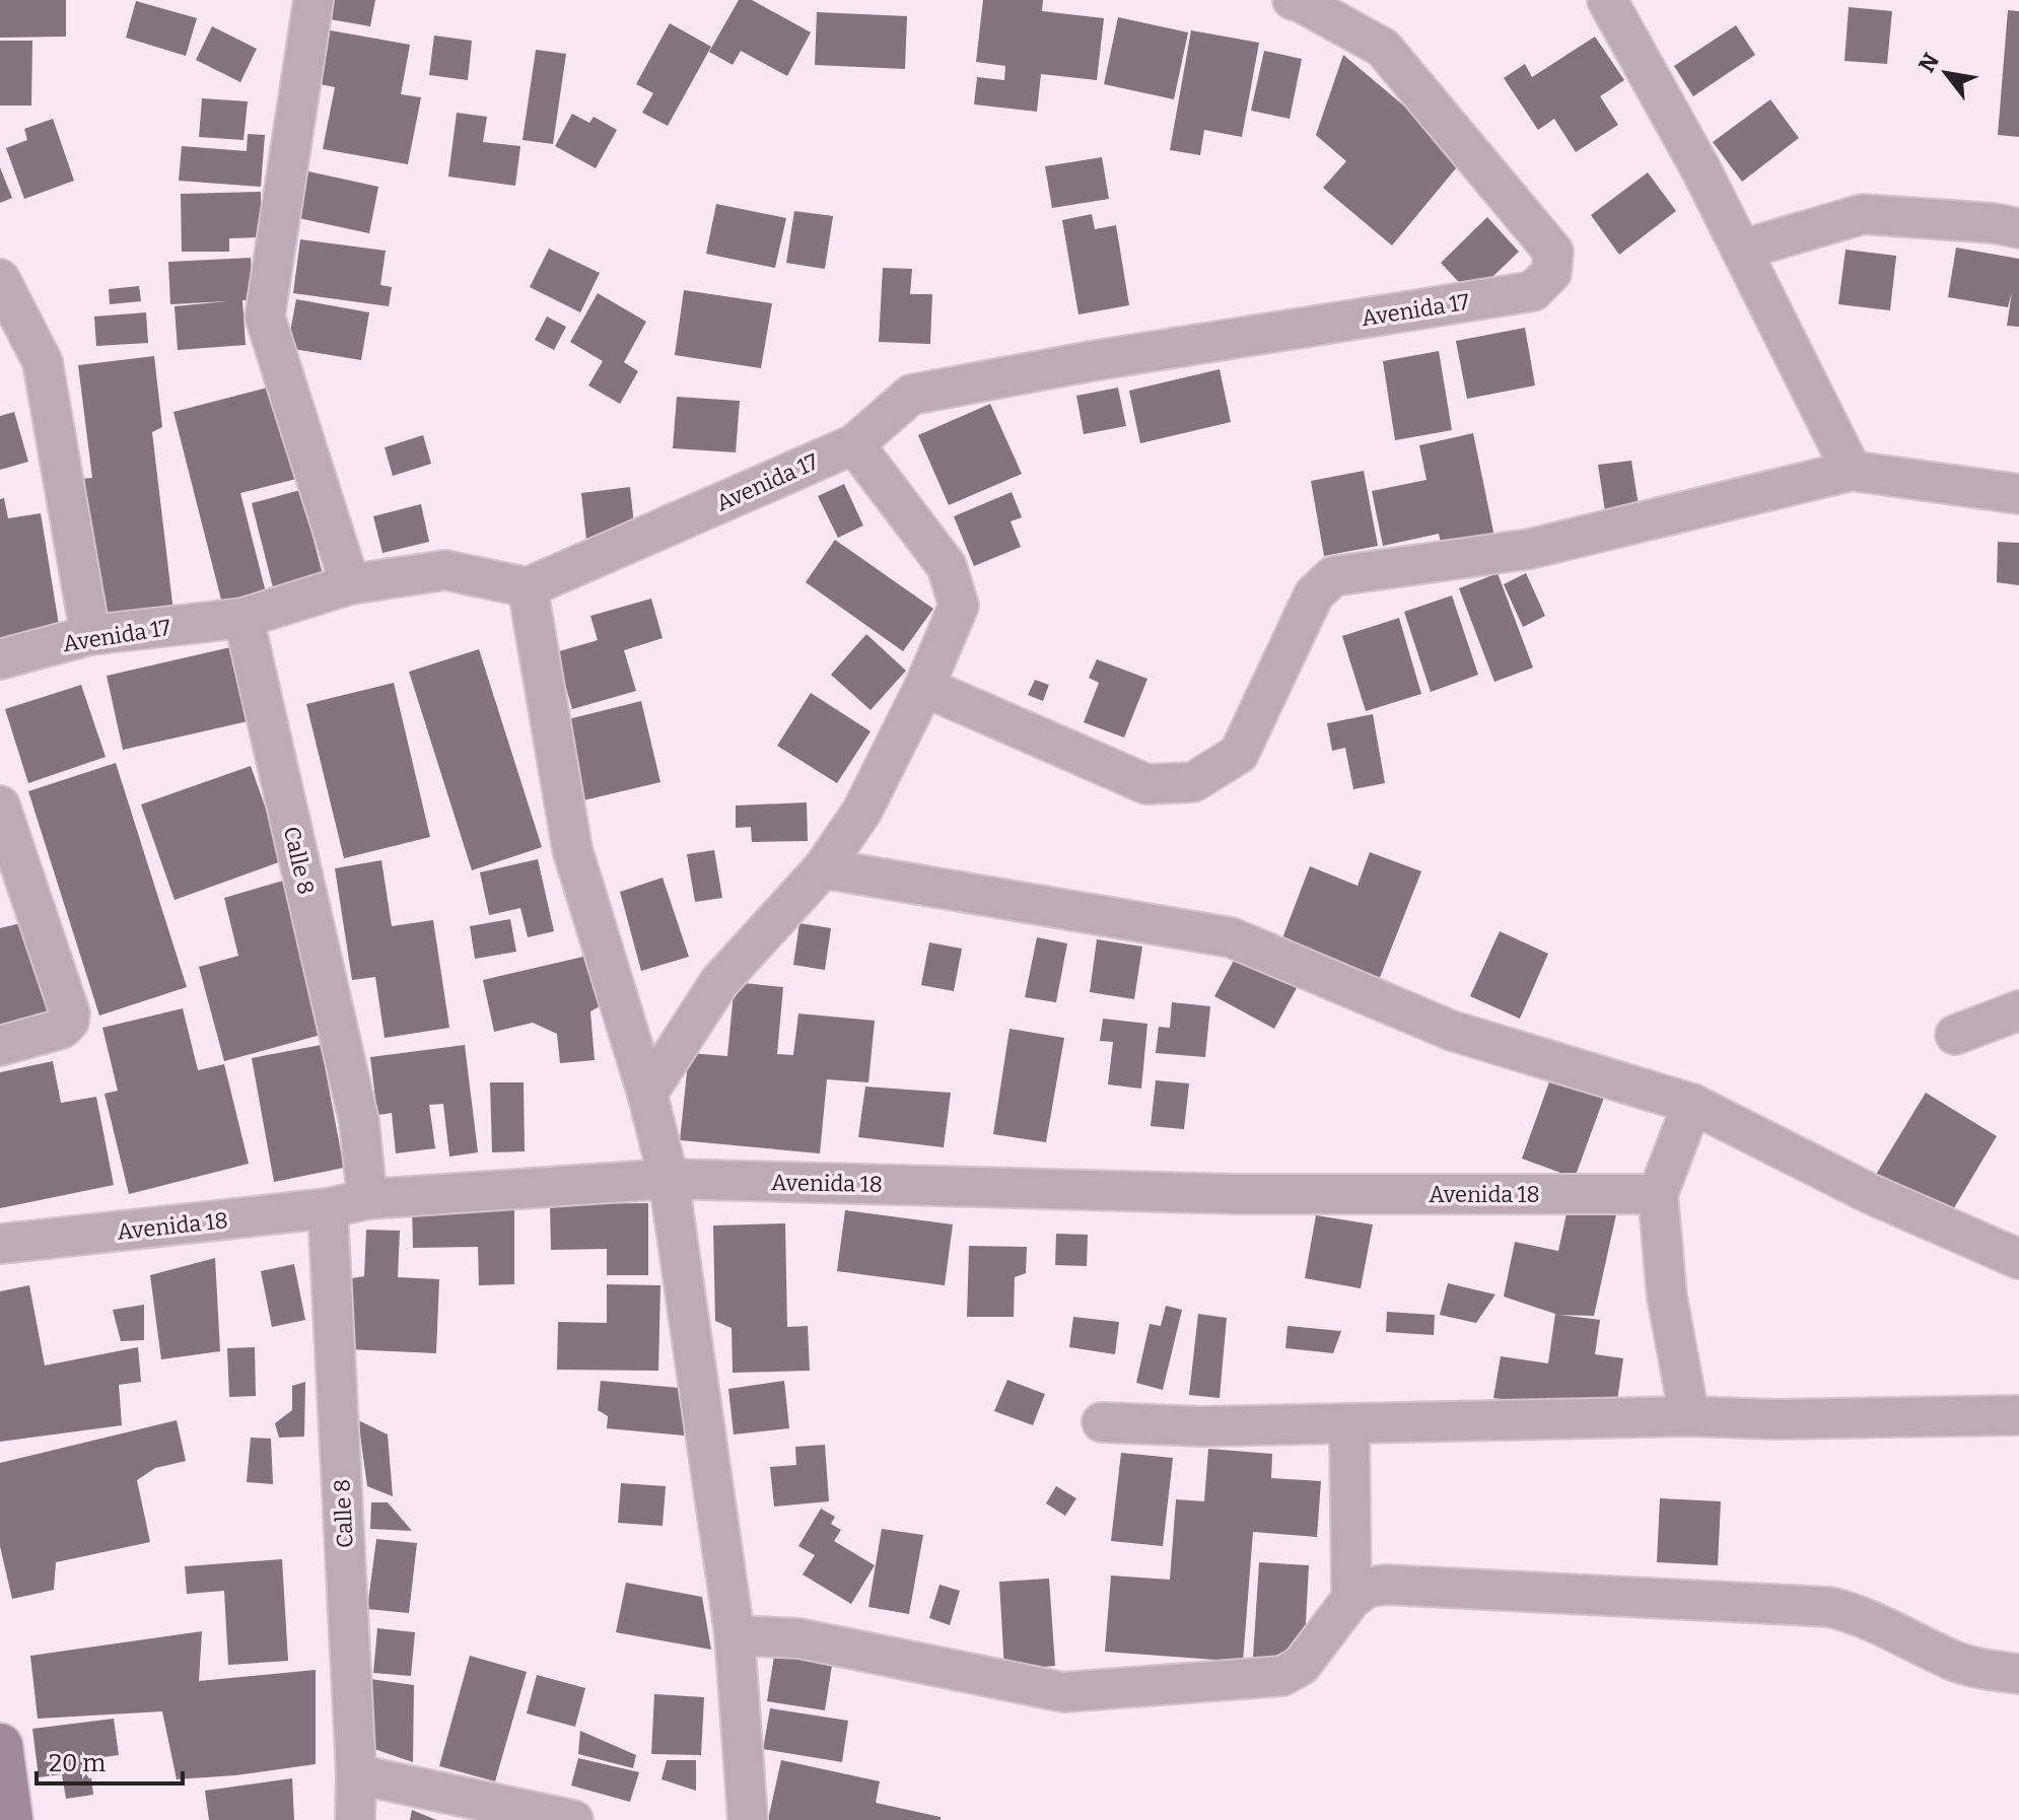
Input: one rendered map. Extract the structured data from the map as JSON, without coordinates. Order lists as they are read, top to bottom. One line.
{"streets":{"street":["Avenida 17","Calle 8","Avenida 18"]},"crossings":[["Avenida 17","Calle 8"],["Calle 8","Avenida 18"]],"scale_bar":"20 m","north":"top left"}
